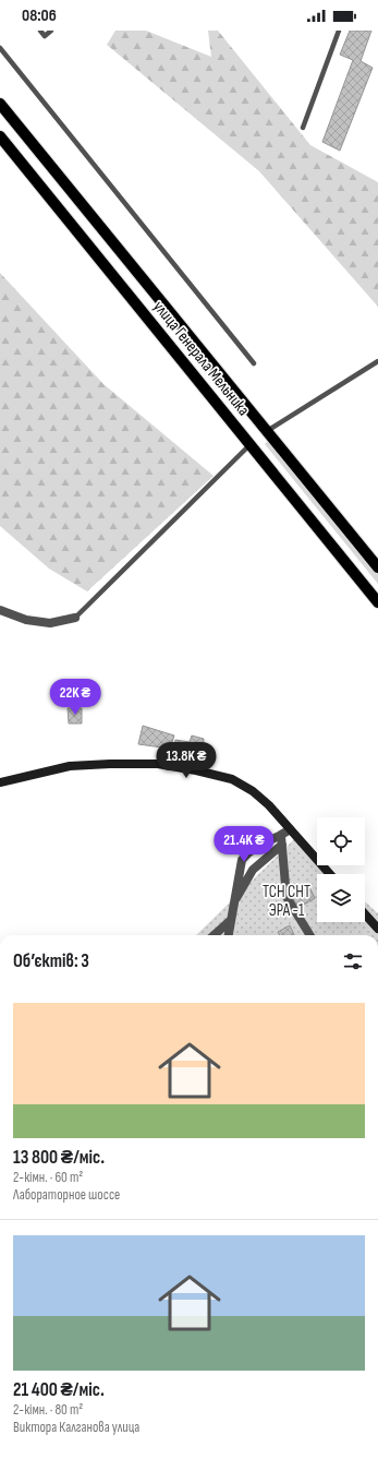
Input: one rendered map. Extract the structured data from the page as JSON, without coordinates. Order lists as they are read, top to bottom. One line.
{"streets":{"main road":["улица Генерала Мельника"]},"parks":["ТСН СНТ ЭРА -1"],"page":{"status":"08:06","price":["22K ₴","13.8K ₴","21.4K ₴"],"heading":"Об’єктів: 3","list":[{"name":"13 800 ₴/міс.","note":"2-кімн. · 60 m² · Лабораторное шоссе"},{"name":"21 400 ₴/міс.","note":"2-кімн. · 80 m² · Виктора Калганова улица"}]}}
